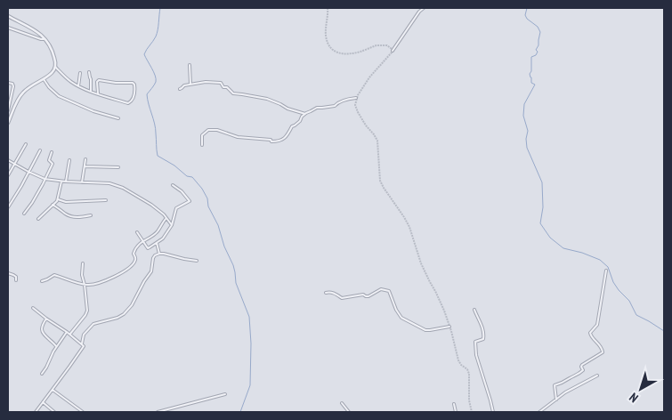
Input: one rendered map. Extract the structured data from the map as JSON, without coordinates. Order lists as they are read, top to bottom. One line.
{"north":"bottom left"}
